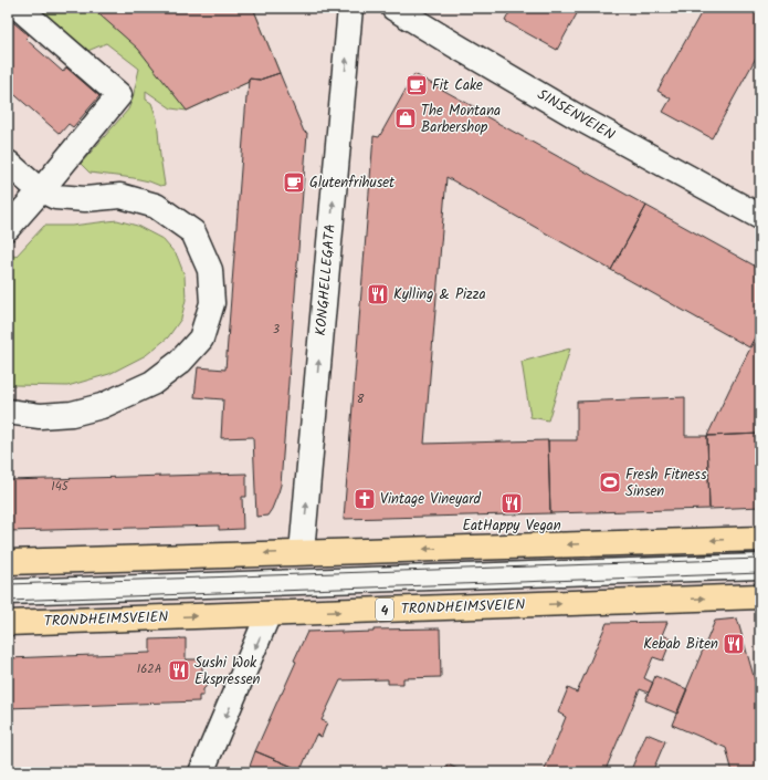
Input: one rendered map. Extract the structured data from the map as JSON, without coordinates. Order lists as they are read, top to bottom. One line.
{"streets":{"main road":["TRONDHEIMSVEIEN","4"],"street":["SINSENVEIEN","KONGHELLEGATA"]},"one_way":["KONGHELLEGATA"],"places":{"cafe":["Fit Cake","Glutenfrihuset"],"shop":["The Montana Barbershop"],"restaurant":["Kylling & Pizza","EatHappy Vegan","Kebab Biten","Sushi Wok Ekspressen"],"sports":["Fresh Fitness Sinsen"],"church":["Vintage Vineyard"]},"house_numbers":["3","8","145","162A"]}
